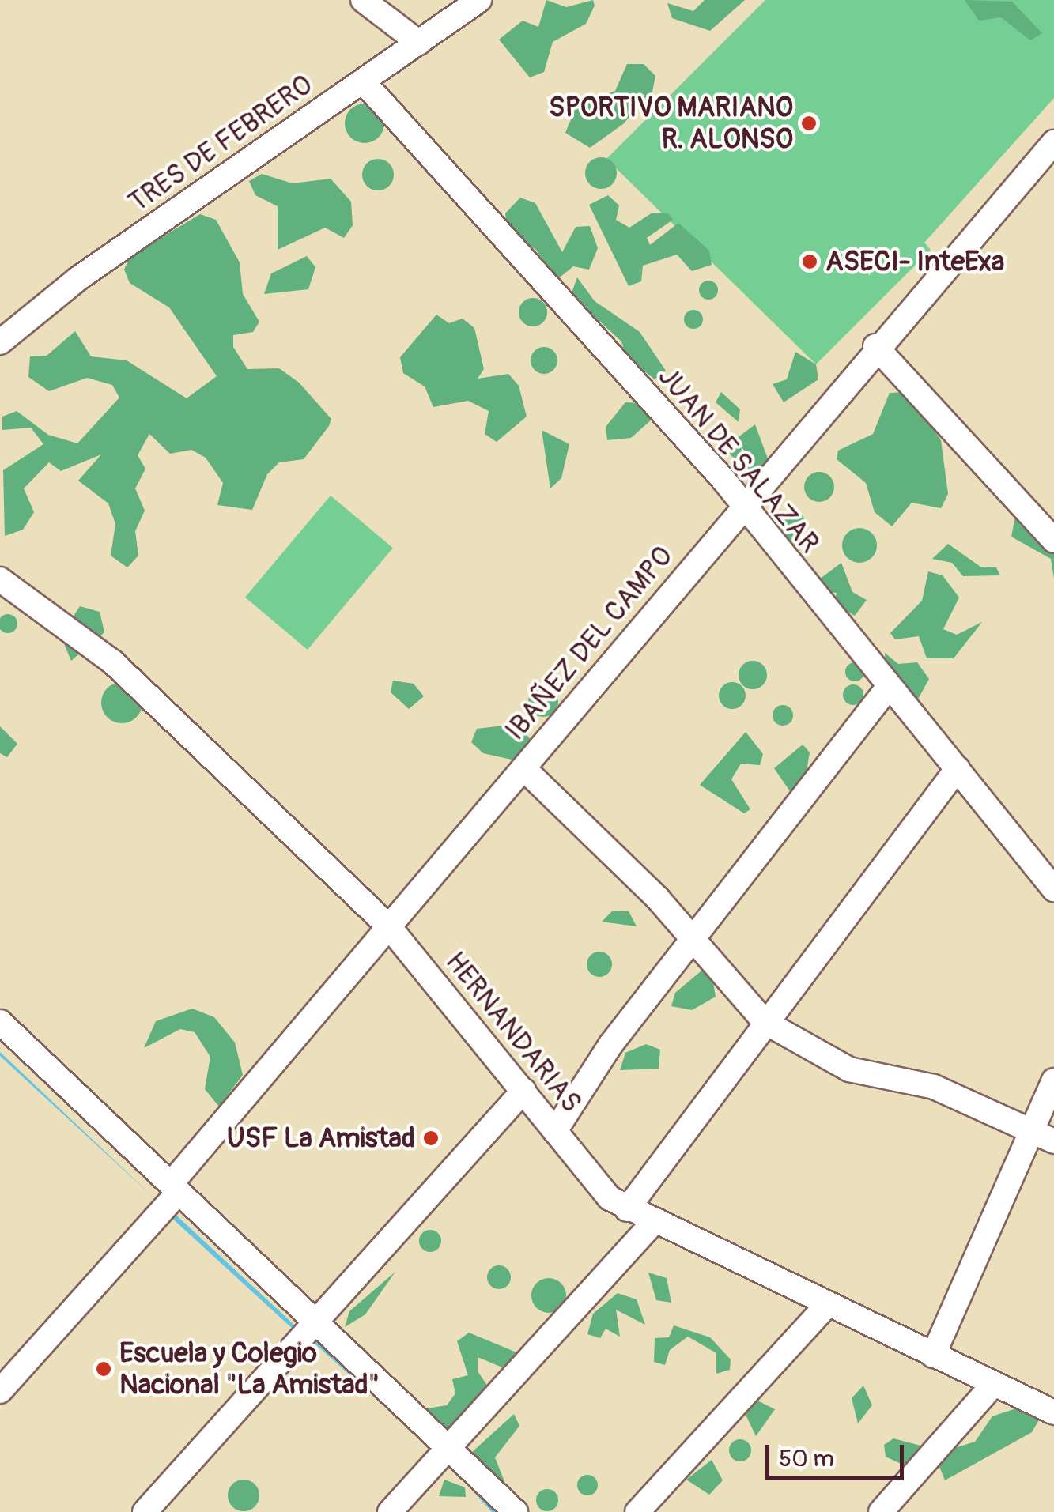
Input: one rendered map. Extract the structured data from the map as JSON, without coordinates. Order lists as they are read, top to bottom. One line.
{"streets":{"street":["TRES DE FEBRERO","JUAN DE SALAZAR","IBAÑEZ DEL CAMPO","HERNANDARIAS"]},"crossings":[["TRES DE FEBRERO","JUAN DE SALAZAR"],["JUAN DE SALAZAR","IBAÑEZ DEL CAMPO"],["IBAÑEZ DEL CAMPO","HERNANDARIAS"]],"places":["SPORTIVO MARIANO R. ALONSO","ASECI- InteExa","USF La Amistad","Escuela y Colegio Nacional \"La Amistad\""],"scale_bar":"50 m"}
